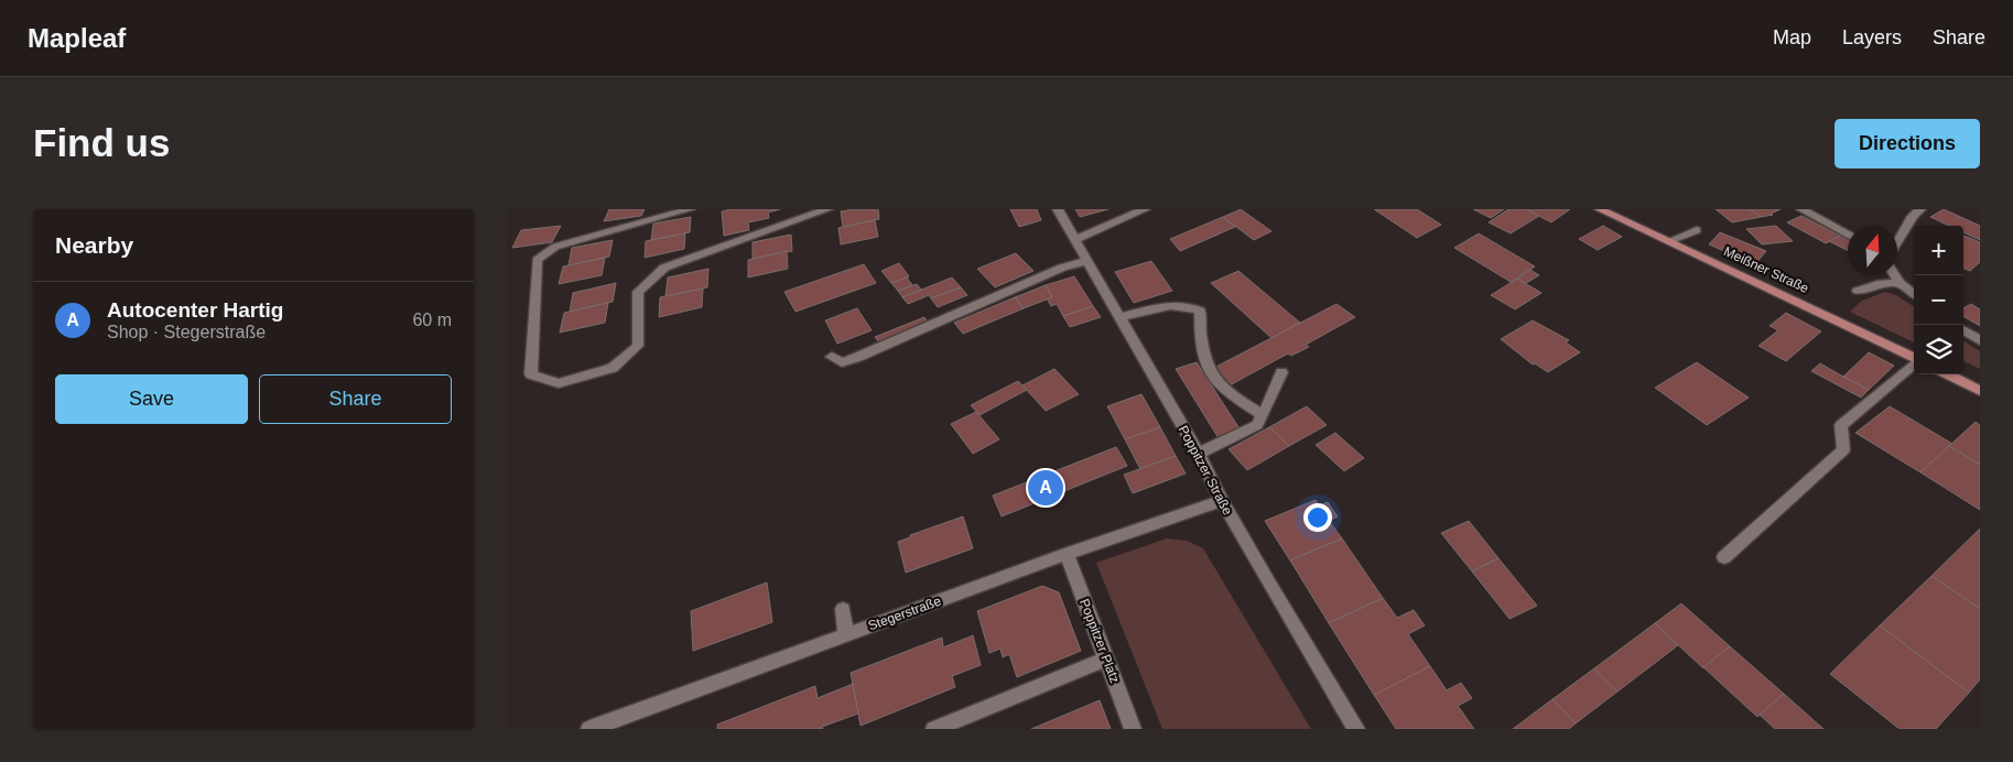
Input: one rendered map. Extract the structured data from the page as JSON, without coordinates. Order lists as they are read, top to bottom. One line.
{"streets":{"main road":["Meißner Straße"],"street":["Poppitzer Straße","Stegerstraße","Poppitzer Platz"]},"crossings":[["Poppitzer Straße","Stegerstraße"],["Stegerstraße","Poppitzer Platz"]],"north":"top","page":{"header":"Mapleaf","nav":["Map","Layers","Share"],"buttons":["Directions",["Save","Share"]],"title":"Find us","heading":"Nearby","map_buttons":["+","−"],"list":[{"mark":"A","name":"Autocenter Hartig","note":"Shop · Stegerstraße","value":"60 m"}],"pins":"A"}}
